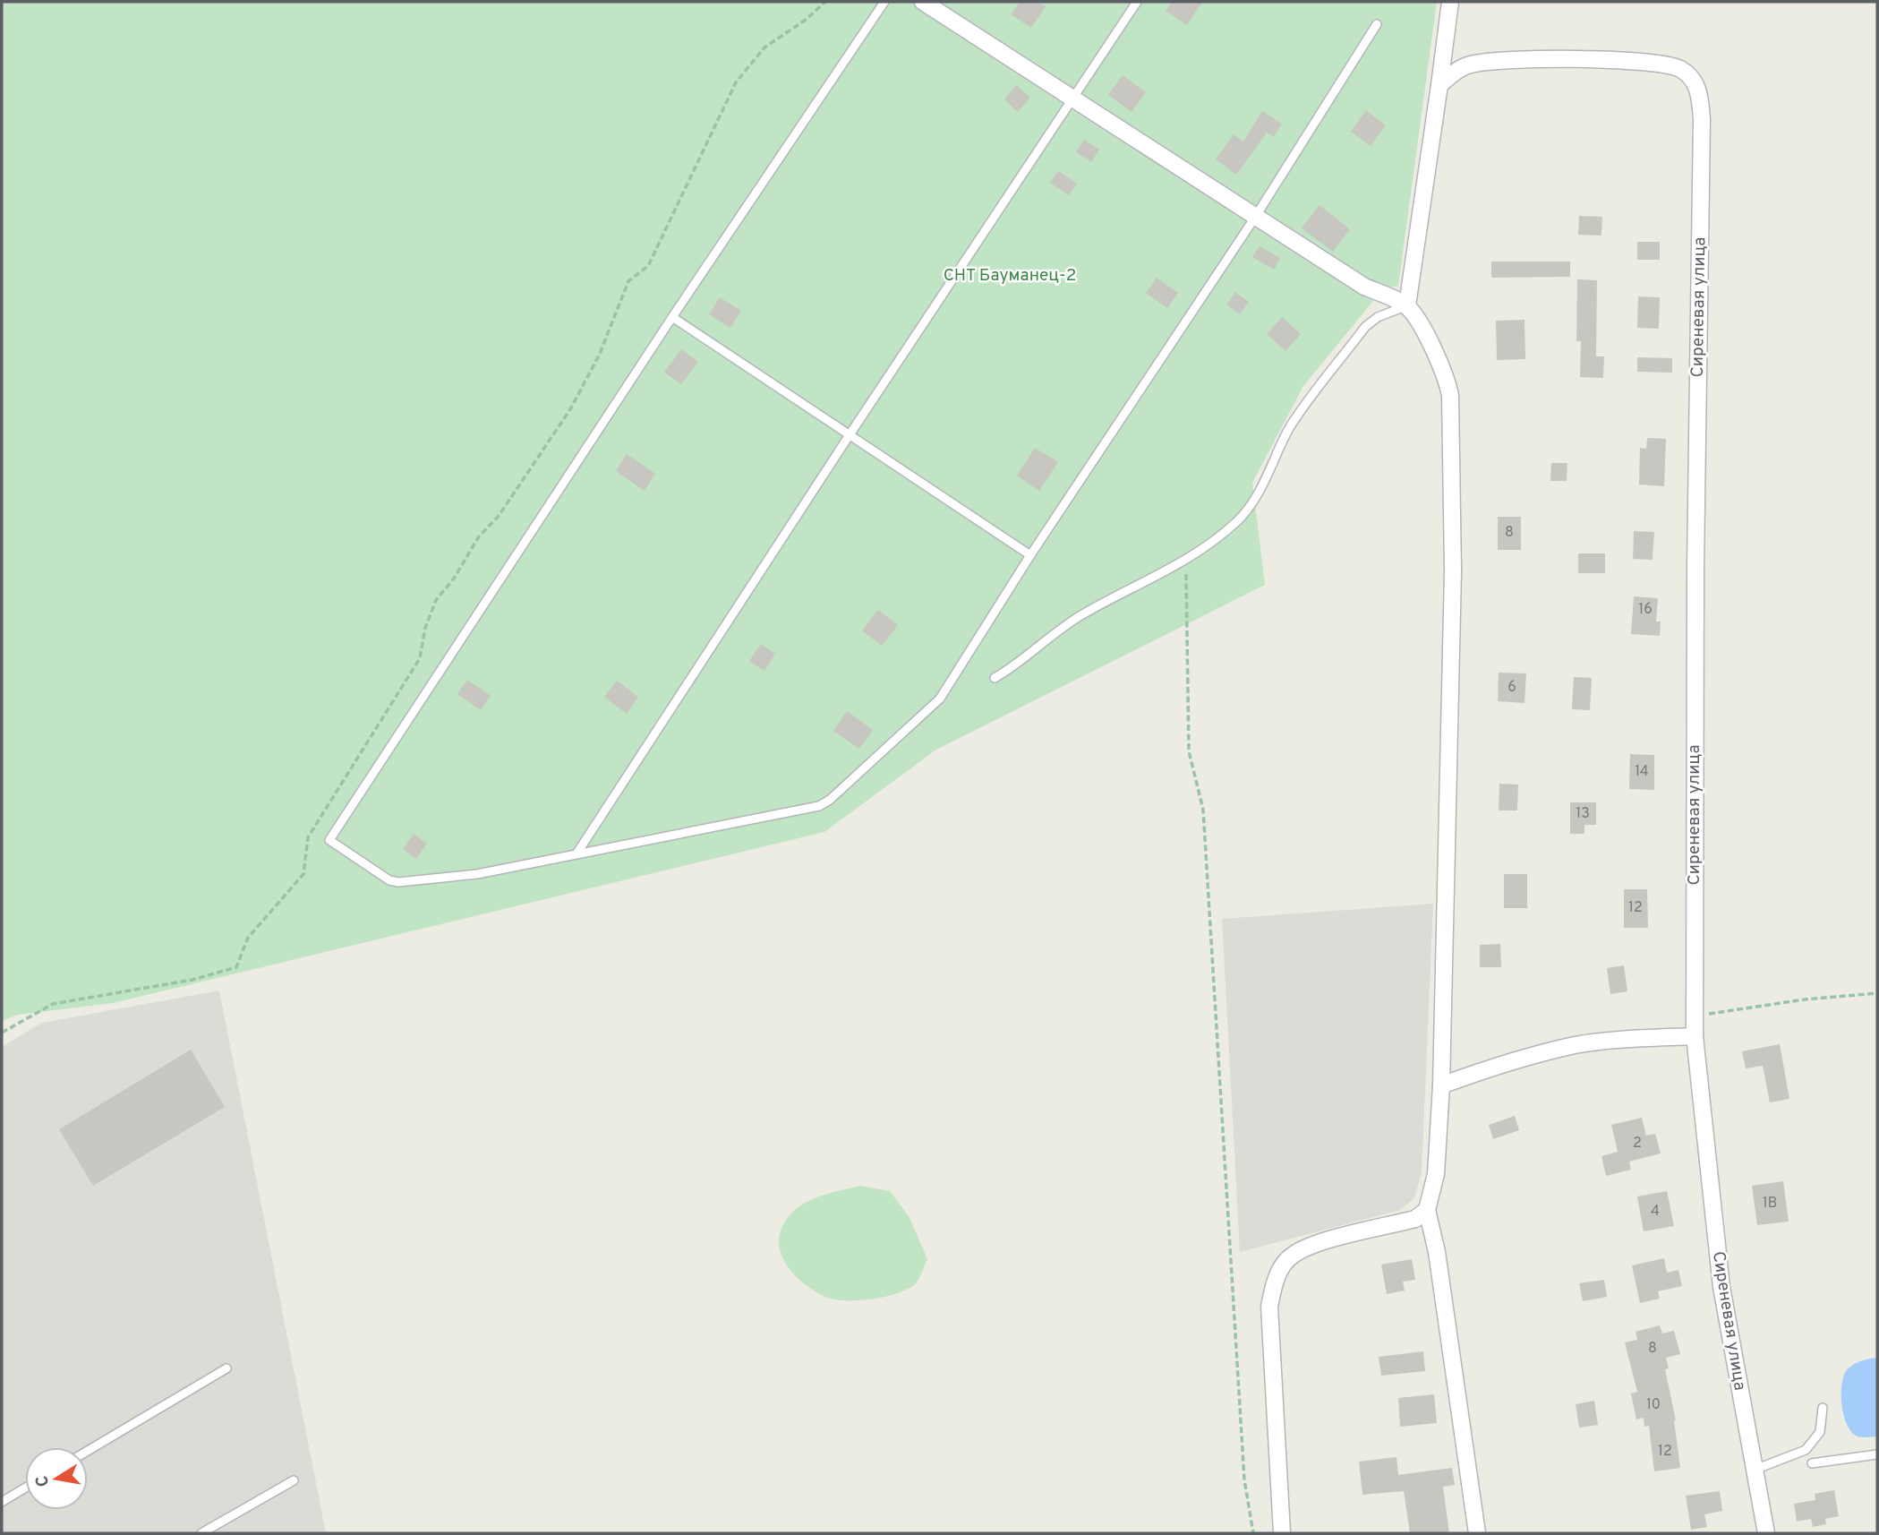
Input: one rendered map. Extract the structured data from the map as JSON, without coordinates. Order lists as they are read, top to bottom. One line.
{"streets":{"street":["Сиреневая улица"]},"parks":["СНТ Бауманец-2"],"house_numbers":["8","16","6","14","13","12","2","1В","4","8","10","12"],"north":"left"}
